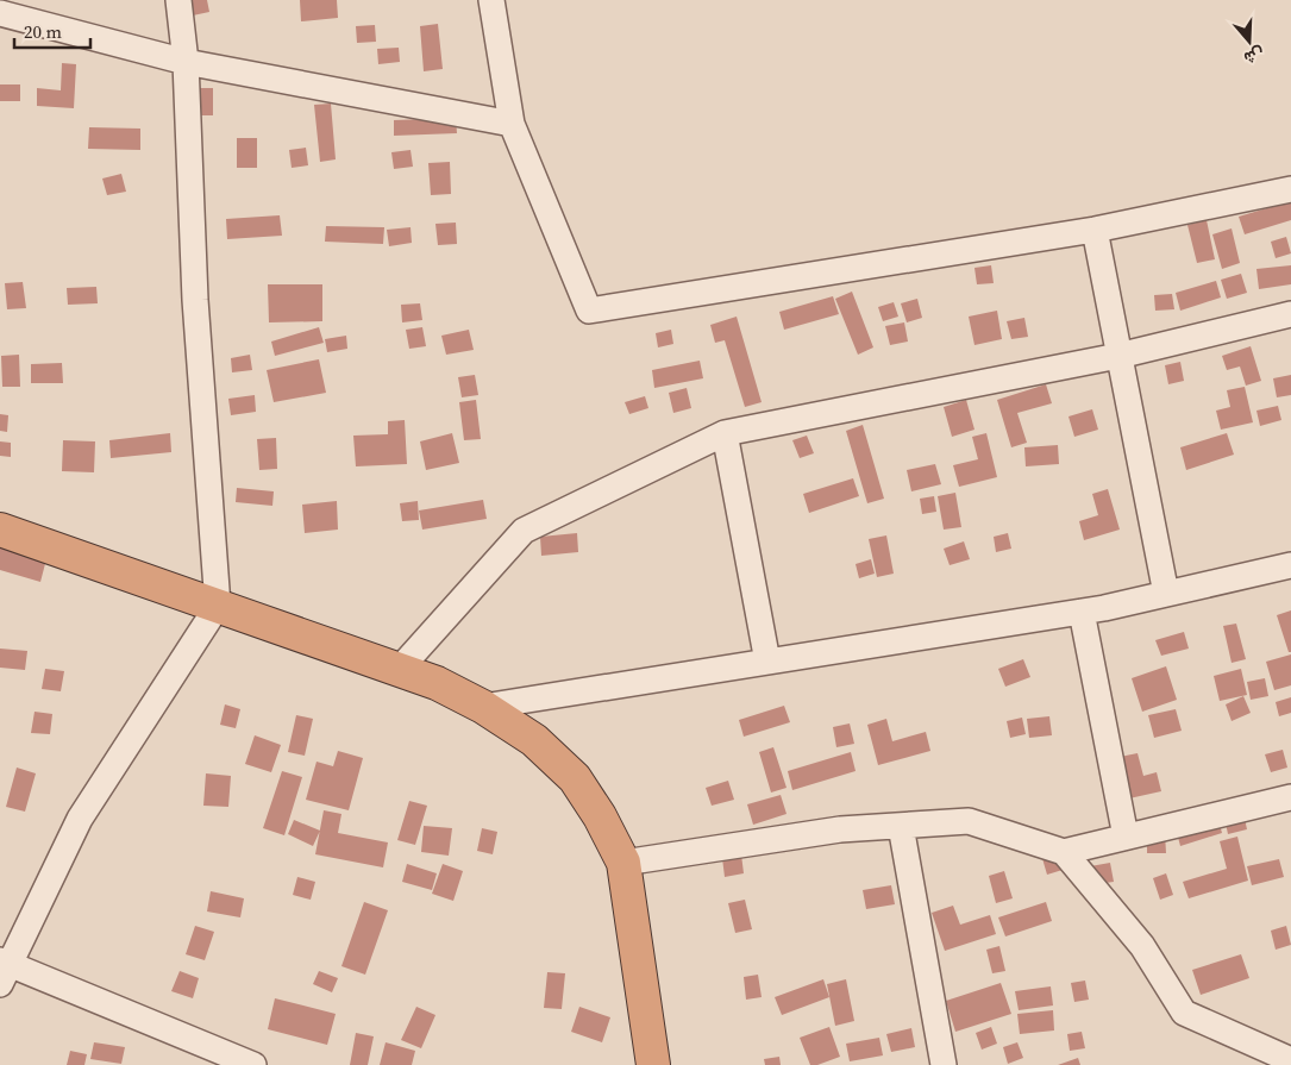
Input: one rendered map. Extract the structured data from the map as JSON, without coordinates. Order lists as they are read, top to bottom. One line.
{"scale_bar":"20 m","north":"bottom"}
